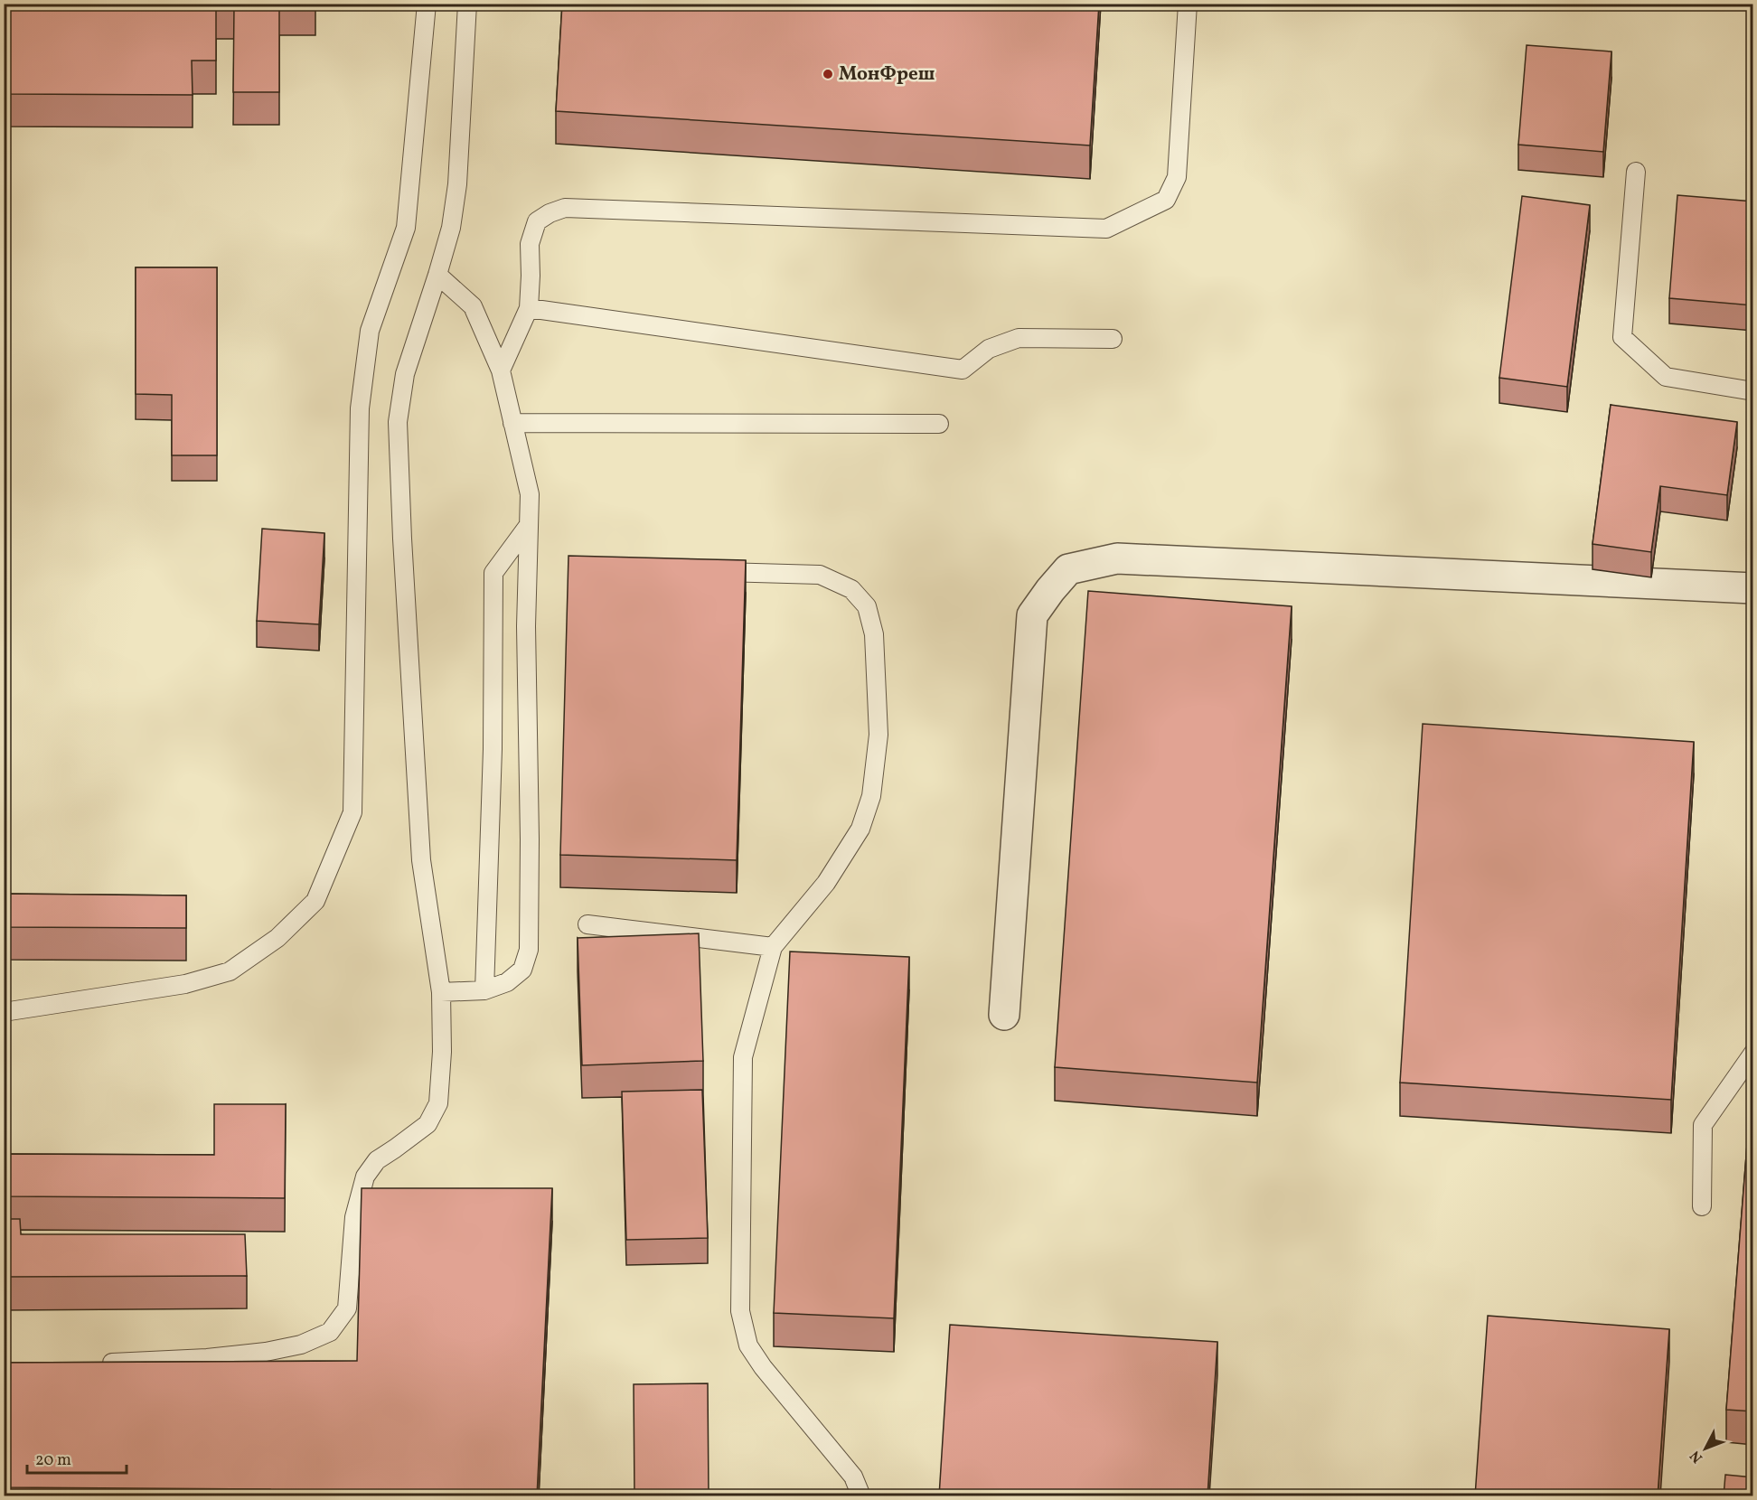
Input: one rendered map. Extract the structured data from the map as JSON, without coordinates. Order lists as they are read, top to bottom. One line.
{"places":["МонФреш"],"scale_bar":"20 m","north":"bottom left"}
